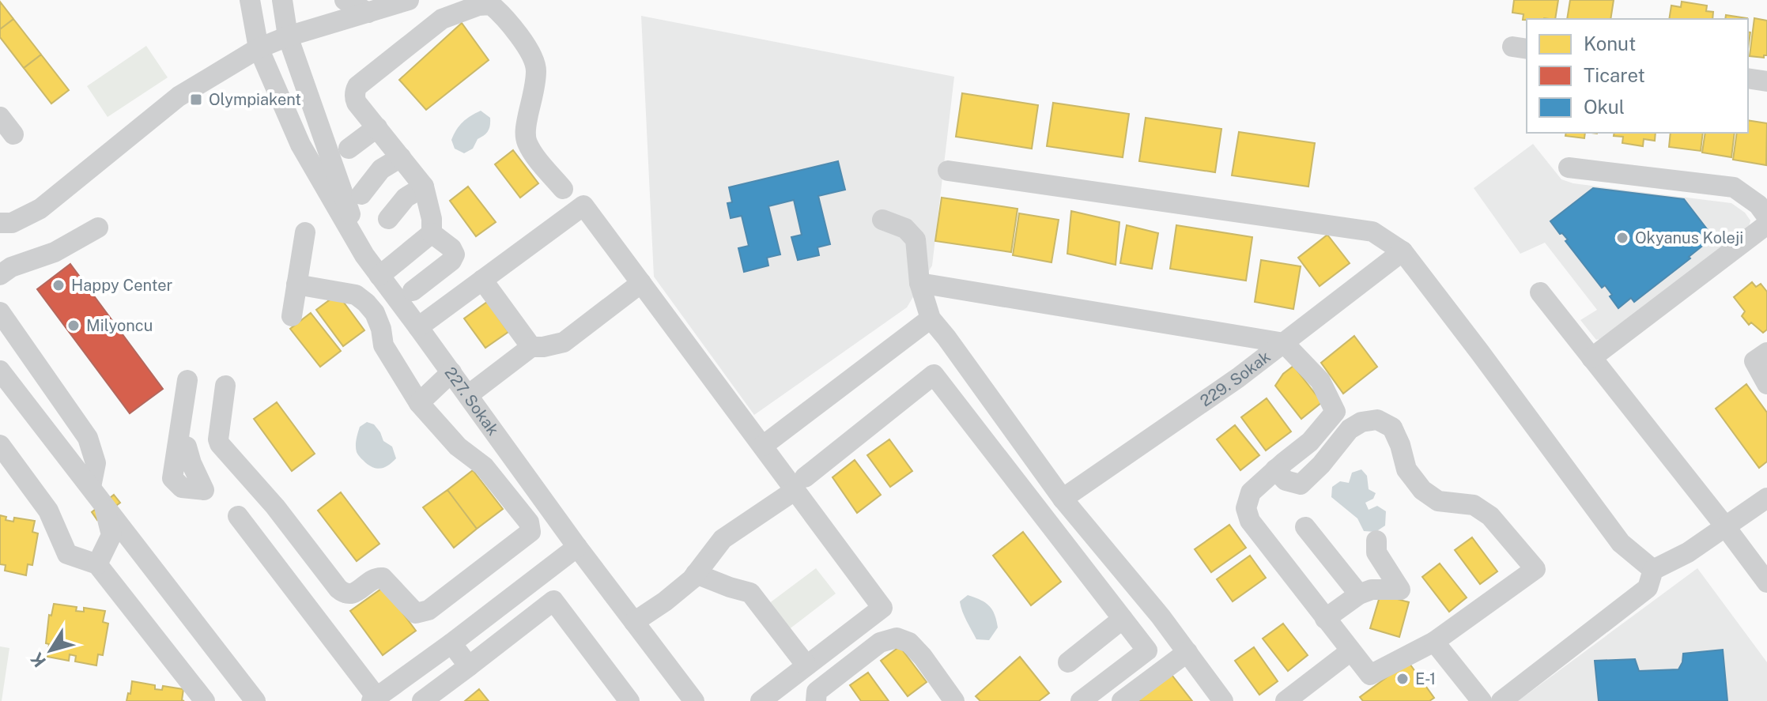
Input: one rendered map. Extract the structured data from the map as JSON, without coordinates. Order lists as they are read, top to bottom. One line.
{"streets":{"street":["229. Sokak","227. Sokak"]},"places":{"transit":["Olympiakent"],"other":["Okyanus Koleji","Happy Center","Milyoncu","E-1"]},"legend":["Konut","Ticaret","Okul"],"north":"bottom left"}
